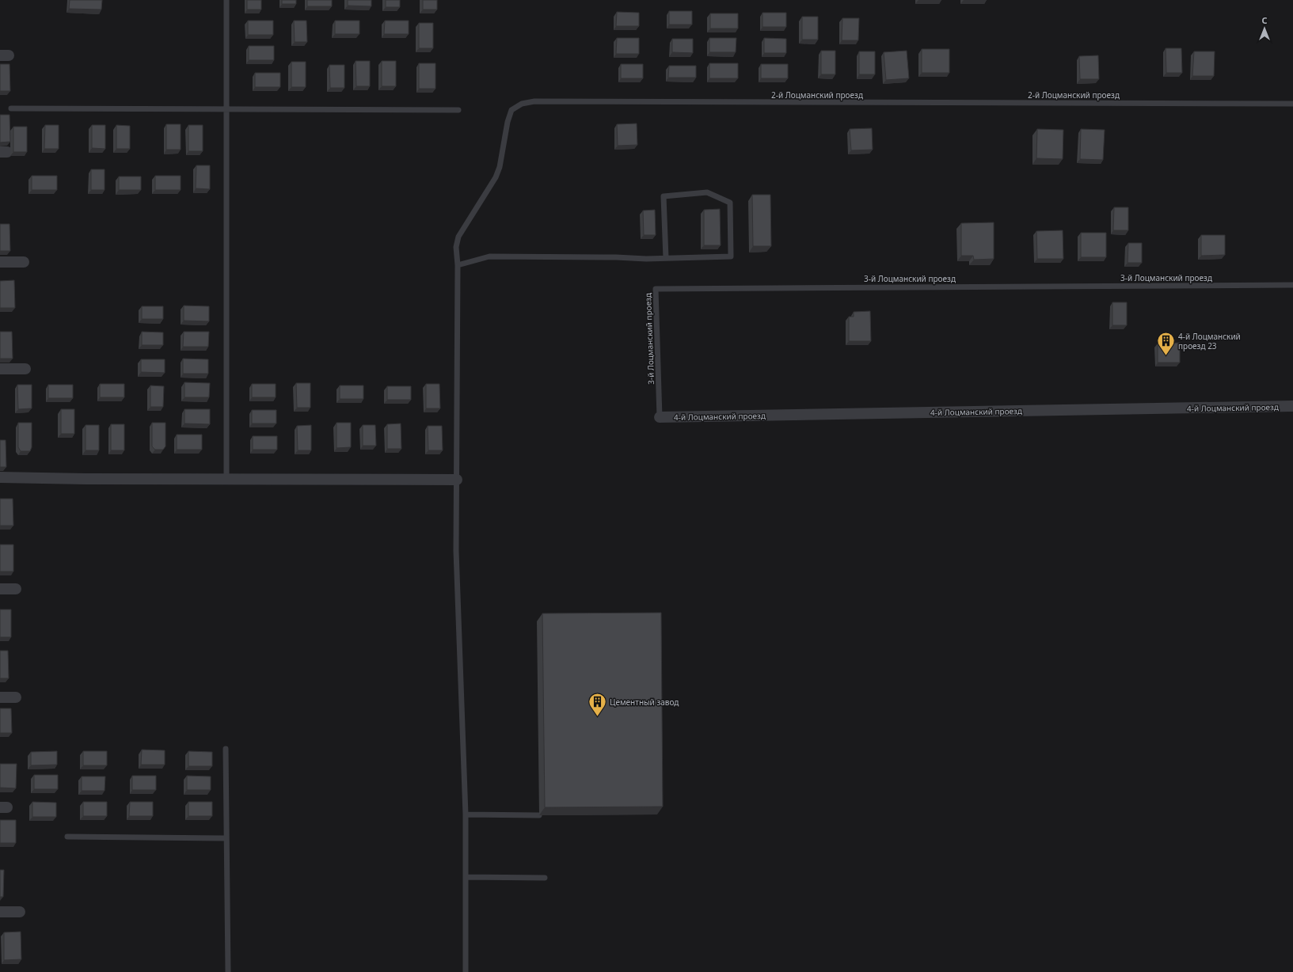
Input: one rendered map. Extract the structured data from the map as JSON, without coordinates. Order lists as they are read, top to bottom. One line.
{"streets":{"street":["4-й Лоцманский проезд"],"lane":["2-й Лоцманский проезд","3-й Лоцманский проезд"]},"crossings":[["3-й Лоцманский проезд","4-й Лоцманский проезд"]],"places":{"building":["4-й Лоцманский проезд 23","Цементный завод"]},"north":"top"}
